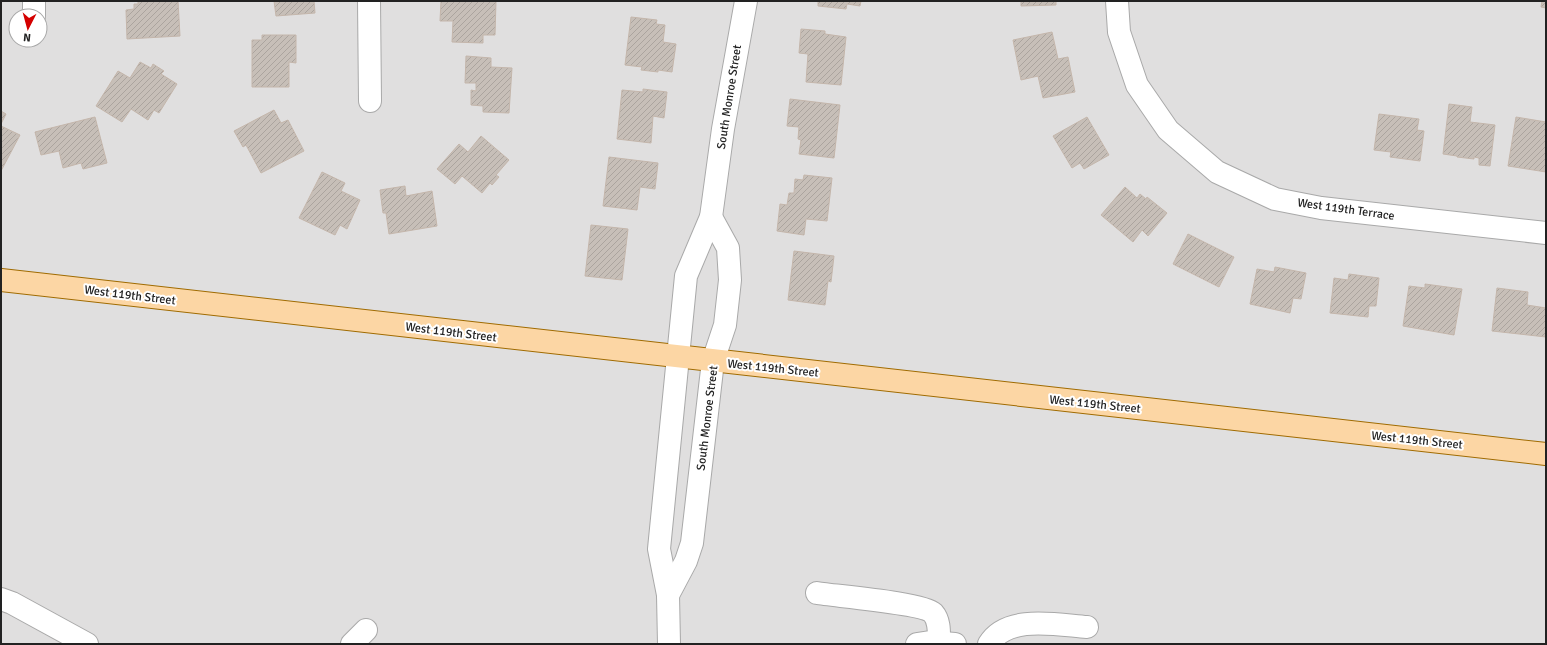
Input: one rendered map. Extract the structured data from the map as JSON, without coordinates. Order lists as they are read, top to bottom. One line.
{"streets":{"main road":["West 119th Street"],"street":["South Monroe Street","West 119th Terrace"]},"crossings":[["South Monroe Street","West 119th Street"]],"north":"bottom"}
